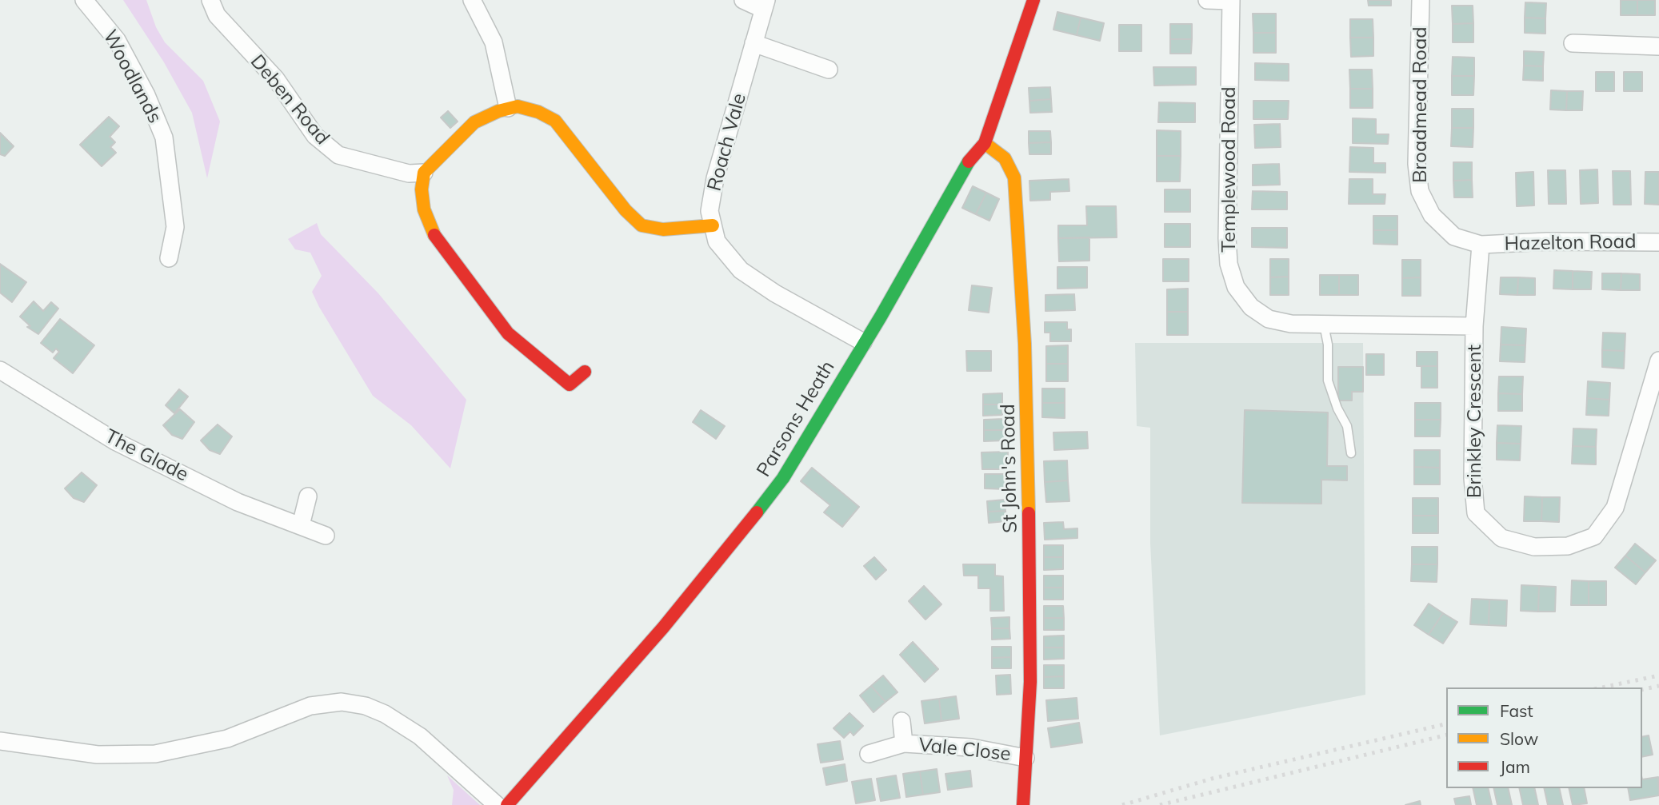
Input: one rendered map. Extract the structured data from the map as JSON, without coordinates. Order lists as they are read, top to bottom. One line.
{"streets":{"street":["Woodlands","Deben Road","Broadmead Road","Roach Vale","Templewood Road","Hazelton Road","Parsons Heath","Brinkley Crescent","The Glade","St John's Road","Vale Close"]},"crossings":[["Broadmead Road","Hazelton Road"],["Broadmead Road","Brinkley Crescent"],["Roach Vale","Parsons Heath"],["Templewood Road","Brinkley Crescent"],["Hazelton Road","Brinkley Crescent"],["Parsons Heath","St John's Road"],["St John's Road","Vale Close"]],"legend":["Fast","Slow","Jam"]}
